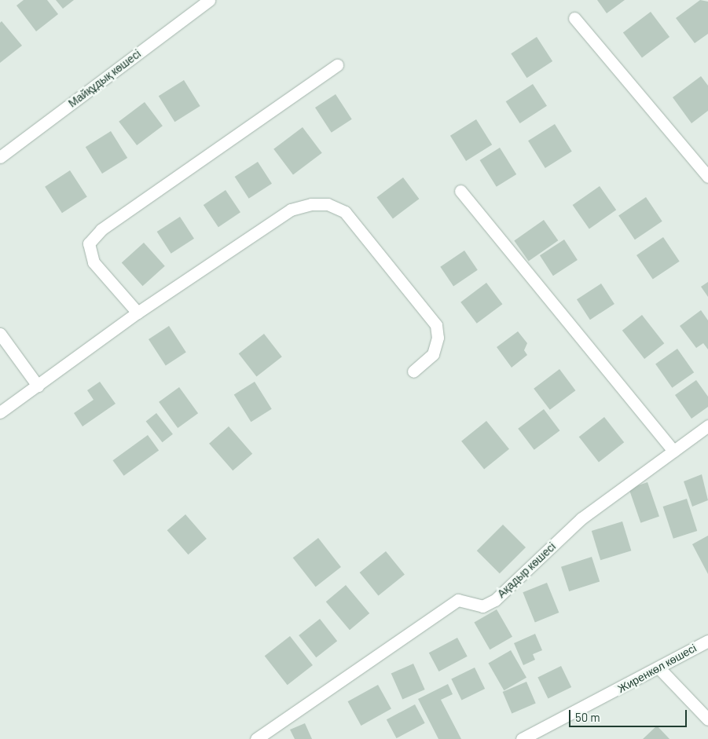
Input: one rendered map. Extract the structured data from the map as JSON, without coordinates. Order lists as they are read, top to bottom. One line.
{"streets":{"street":["Майқұдық көшесі","Ақадыр көшесі","Жиренкөл көшесі"]},"scale_bar":"50 m"}
